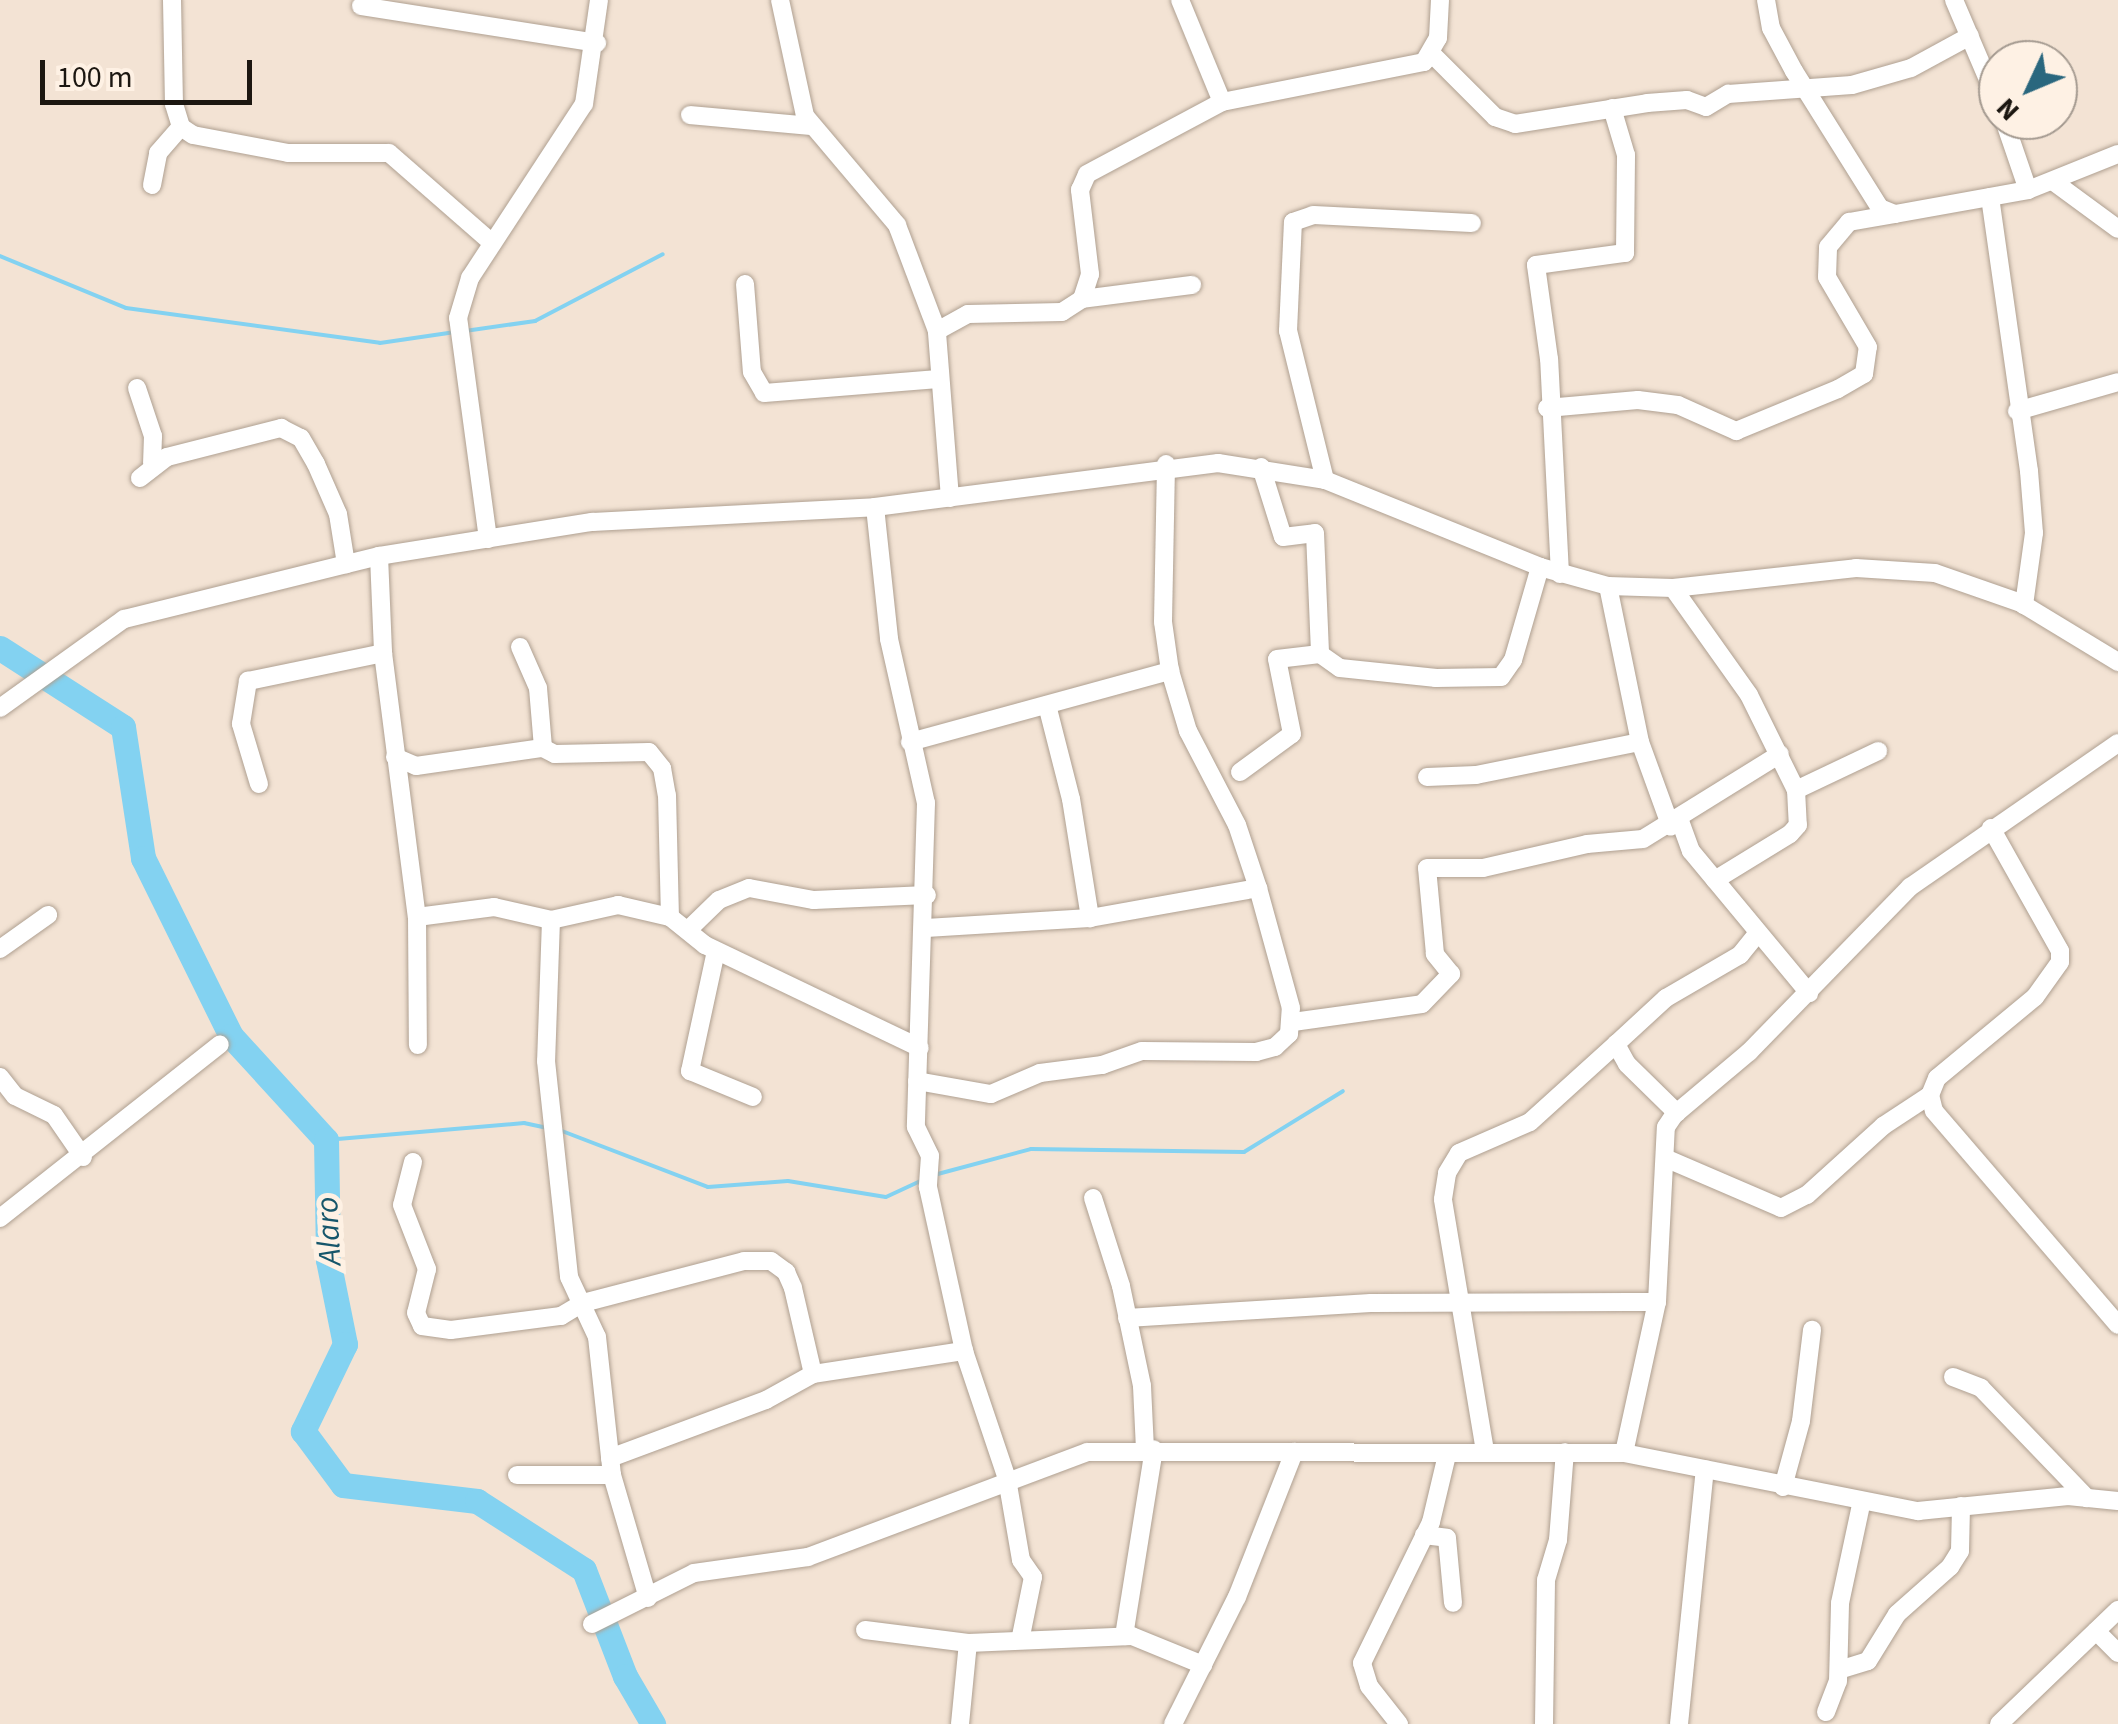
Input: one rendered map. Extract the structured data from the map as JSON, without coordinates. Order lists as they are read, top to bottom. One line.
{"water":["Alaro"],"scale_bar":"100 m","north":"bottom left"}
